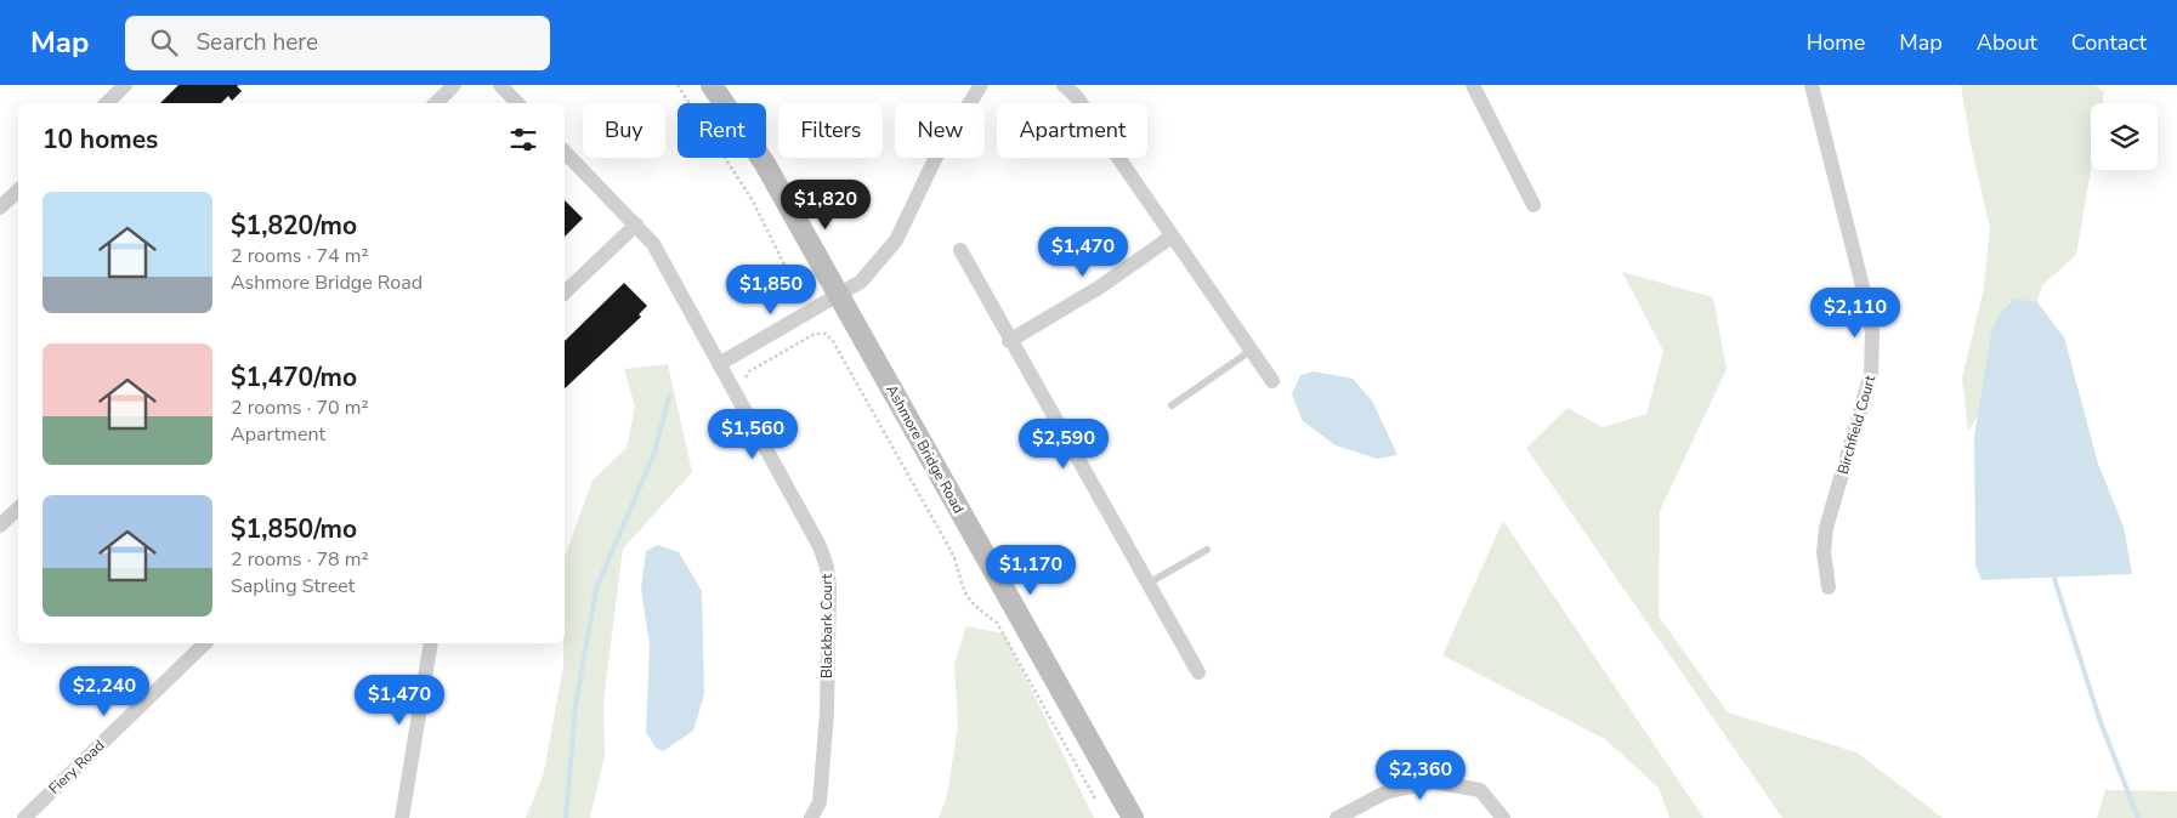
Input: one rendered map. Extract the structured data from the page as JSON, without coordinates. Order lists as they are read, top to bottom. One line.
{"streets":{"main road":["Ashmore Bridge Road"],"street":["Birchfield Court","Blackbark Court","Fiery Road"]},"page":{"header":"Map","search":"Search here","nav":["Home","Map","About","Contact"],"chip":["Buy","Rent","Filters","New","Apartment"],"heading":"10 homes","list":[{"name":"$1,820/mo","note":"2 rooms · 74 m² · Ashmore Bridge Road"},{"name":"$1,470/mo","note":"2 rooms · 70 m² · Apartment"},{"name":"$1,850/mo","note":"2 rooms · 78 m² · Sapling Street"}],"price":["$1,820","$1,470","$1,850","$2,110","$1,560","$2,590","$1,170","$2,240","$1,470","$2,360"]}}
